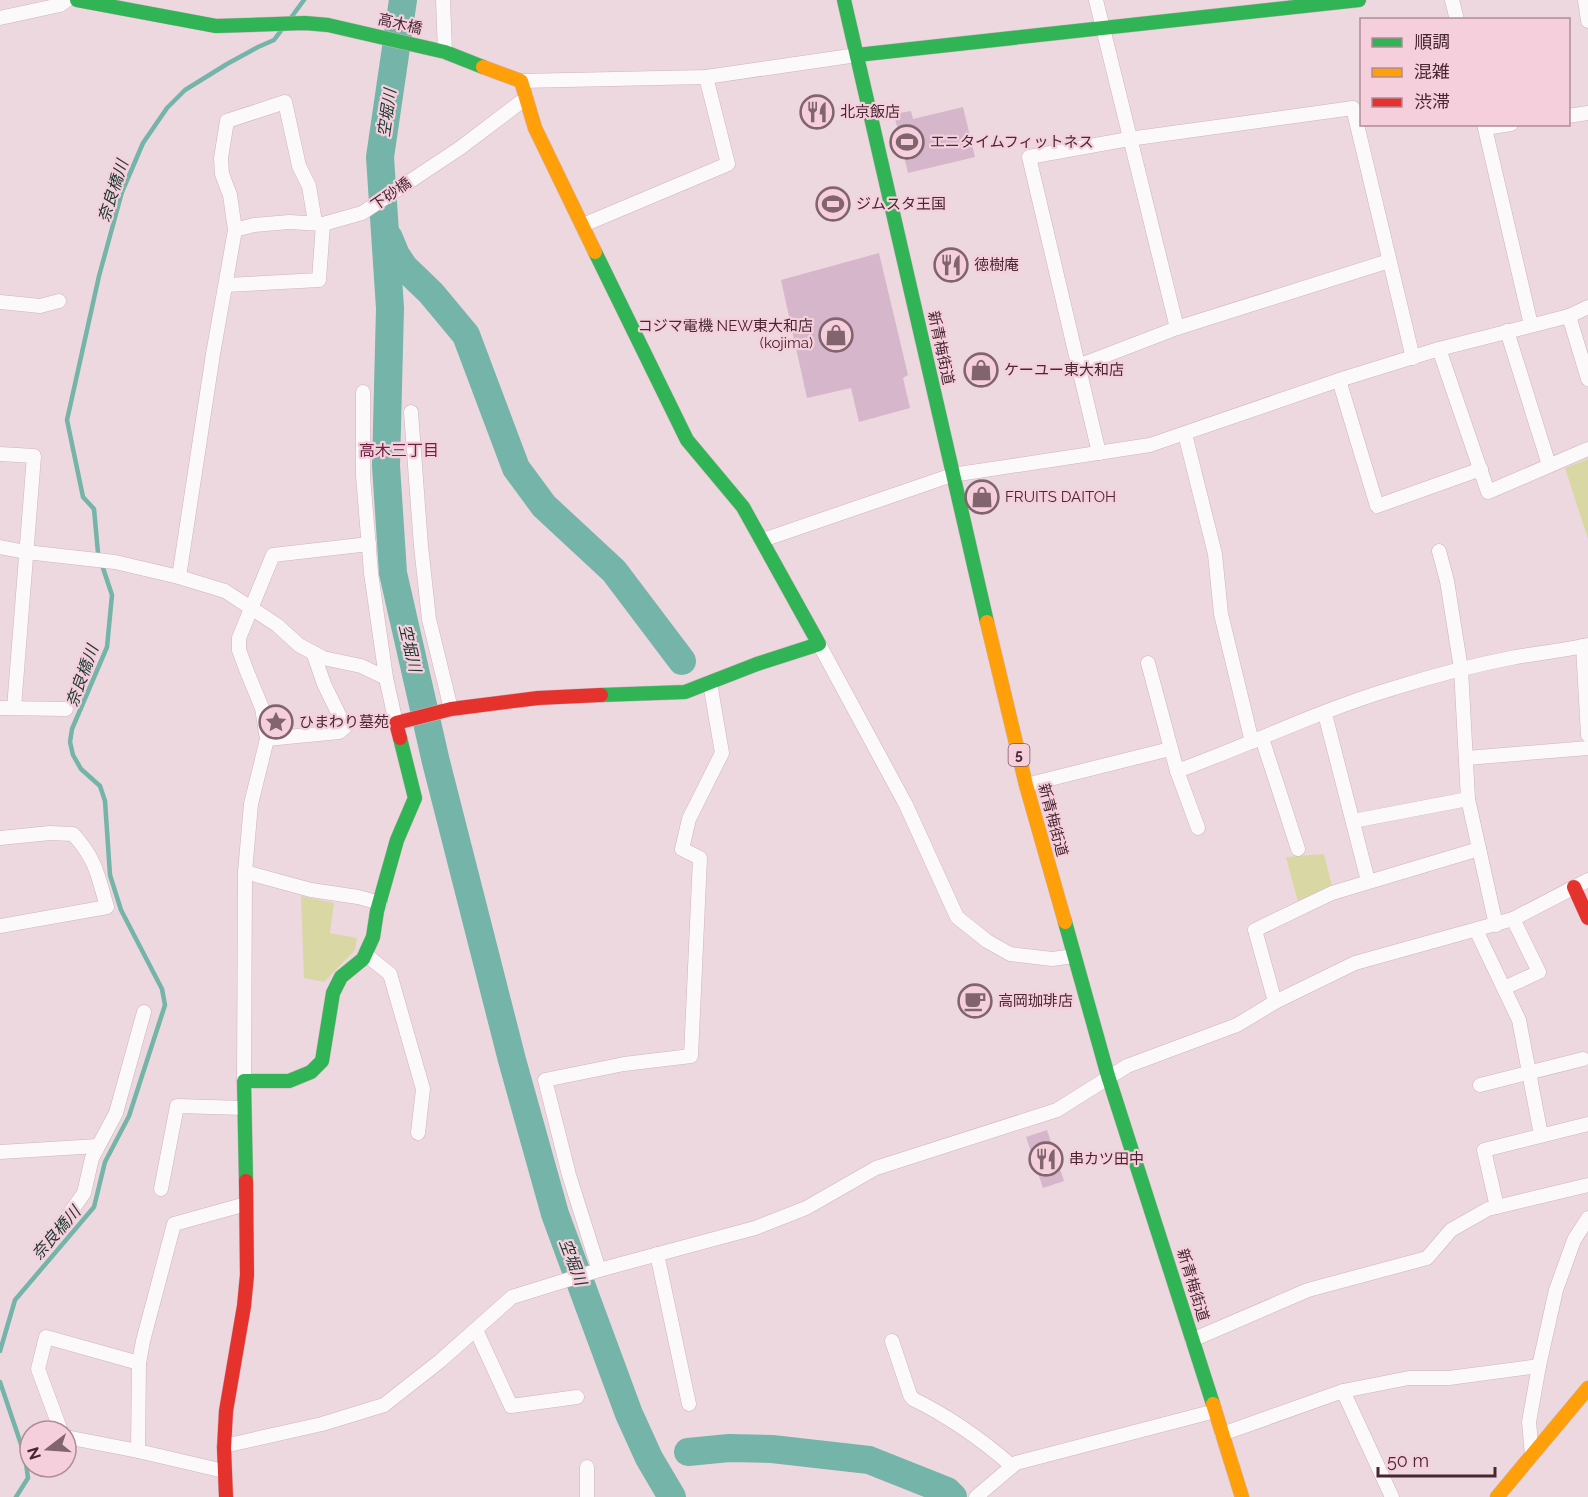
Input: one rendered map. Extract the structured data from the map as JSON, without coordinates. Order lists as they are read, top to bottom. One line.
{"streets":{"street":["高木橋","下砂橋","新青梅街道","5"]},"districts":["高木三丁目"],"water":["空堀川","奈良橋川"],"places":{"restaurant":["北京飯店","徳樹庵","串カツ田中"],"sports":["エニタイムフィットネス","ジムスタ王国"],"shop":["コジマ電機 NEW東大和店 (kojima)","ケーユー東大和店","FRUITS DAITOH"],"place":["ひまわり墓苑"],"cafe":["高岡珈琲店"]},"legend":["順調","混雑","渋滞"],"scale_bar":"50 m","north":"left"}
